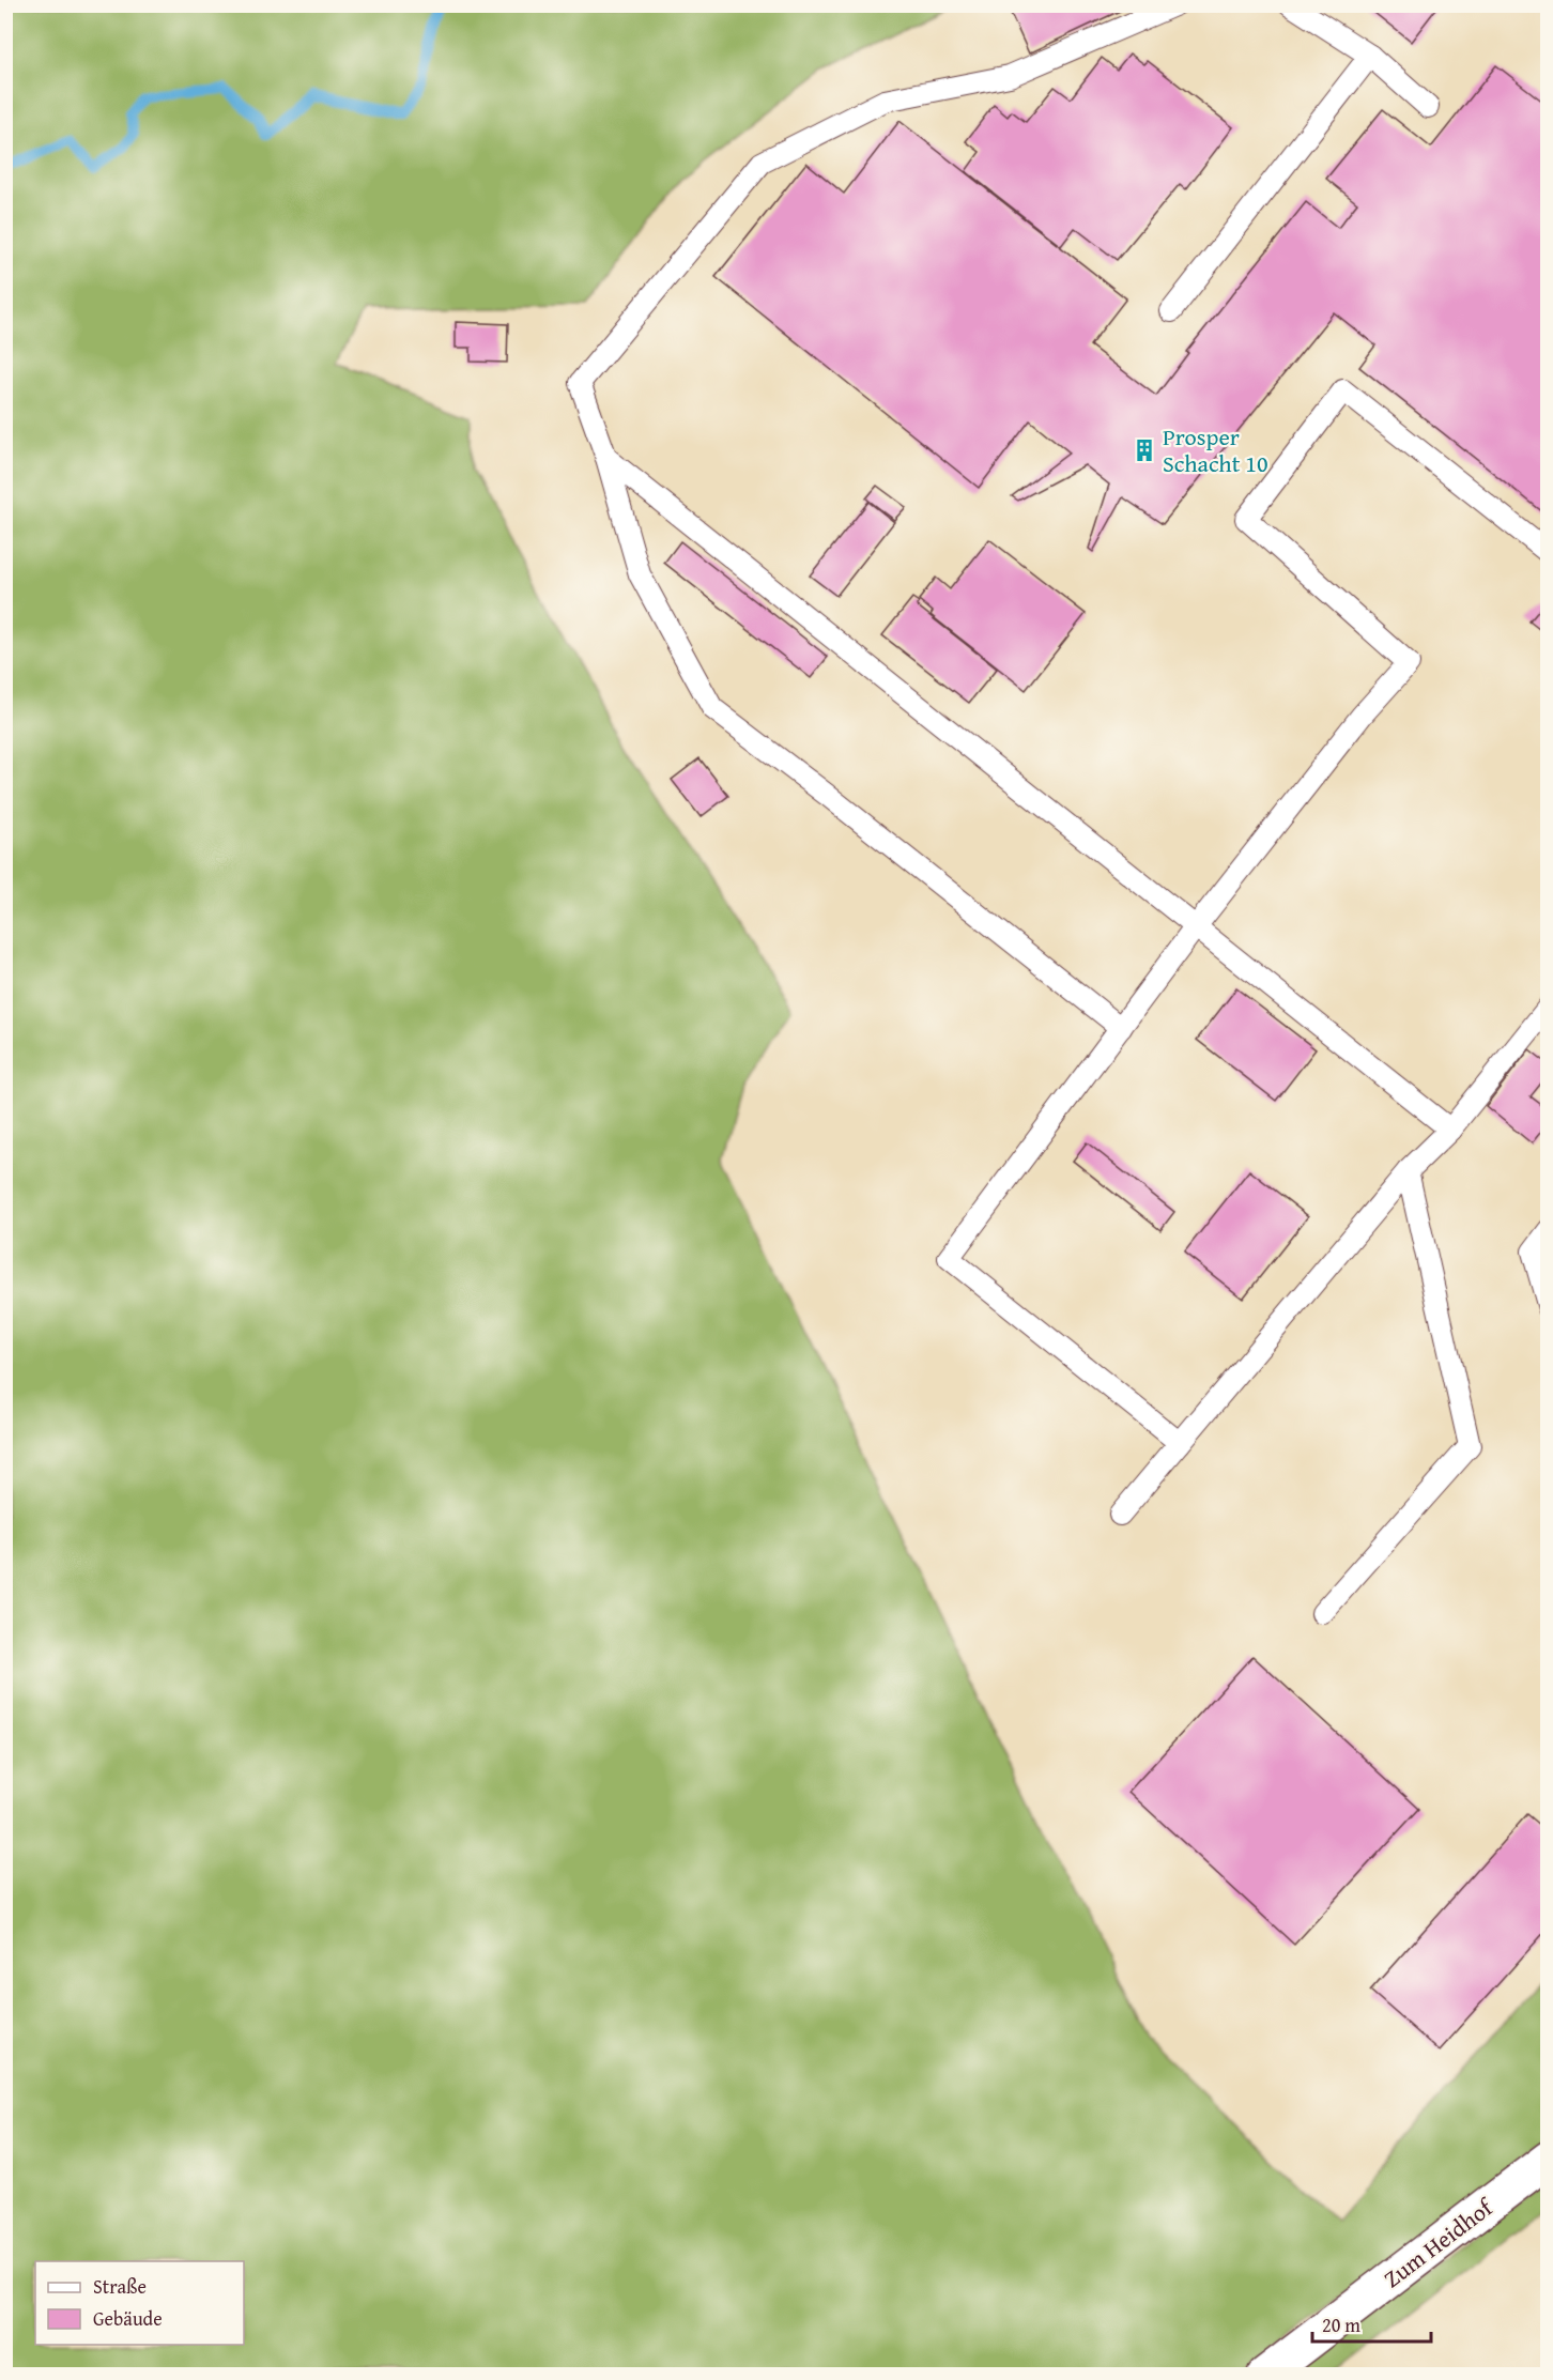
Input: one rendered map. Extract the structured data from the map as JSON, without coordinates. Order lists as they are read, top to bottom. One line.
{"streets":{"street":["Zum Heidhof"]},"places":{"building":["Prosper Schacht 10"]},"legend":["Straße","Gebäude"],"scale_bar":"20 m"}
